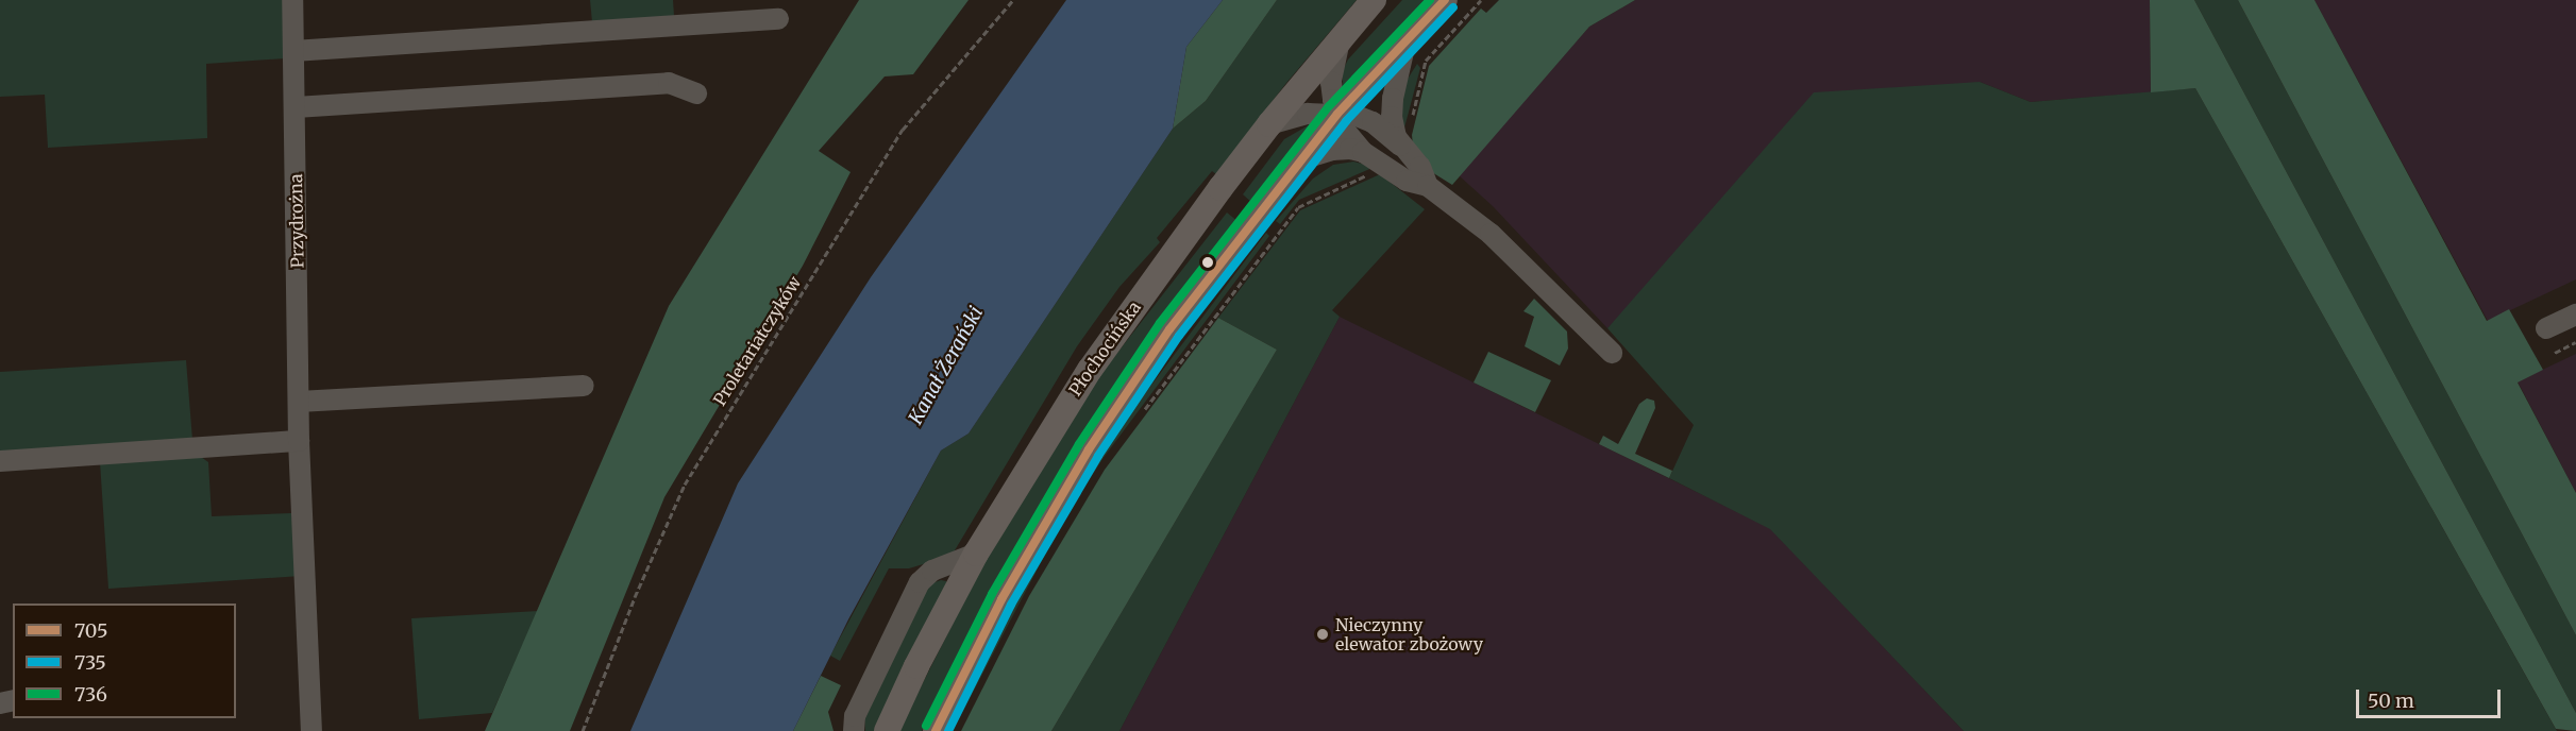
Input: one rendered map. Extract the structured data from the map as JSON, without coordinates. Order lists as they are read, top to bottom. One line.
{"streets":{"main road":["Płochocińska"],"street":["Przydrożna"],"path":["Proletariatczyków"]},"water":["Kanał Żerański"],"places":["Nieczynny elewator zbożowy"],"lines":["transit line 705","transit line 736","transit line 735"],"legend":["705","735","736"],"scale_bar":"50 m"}
